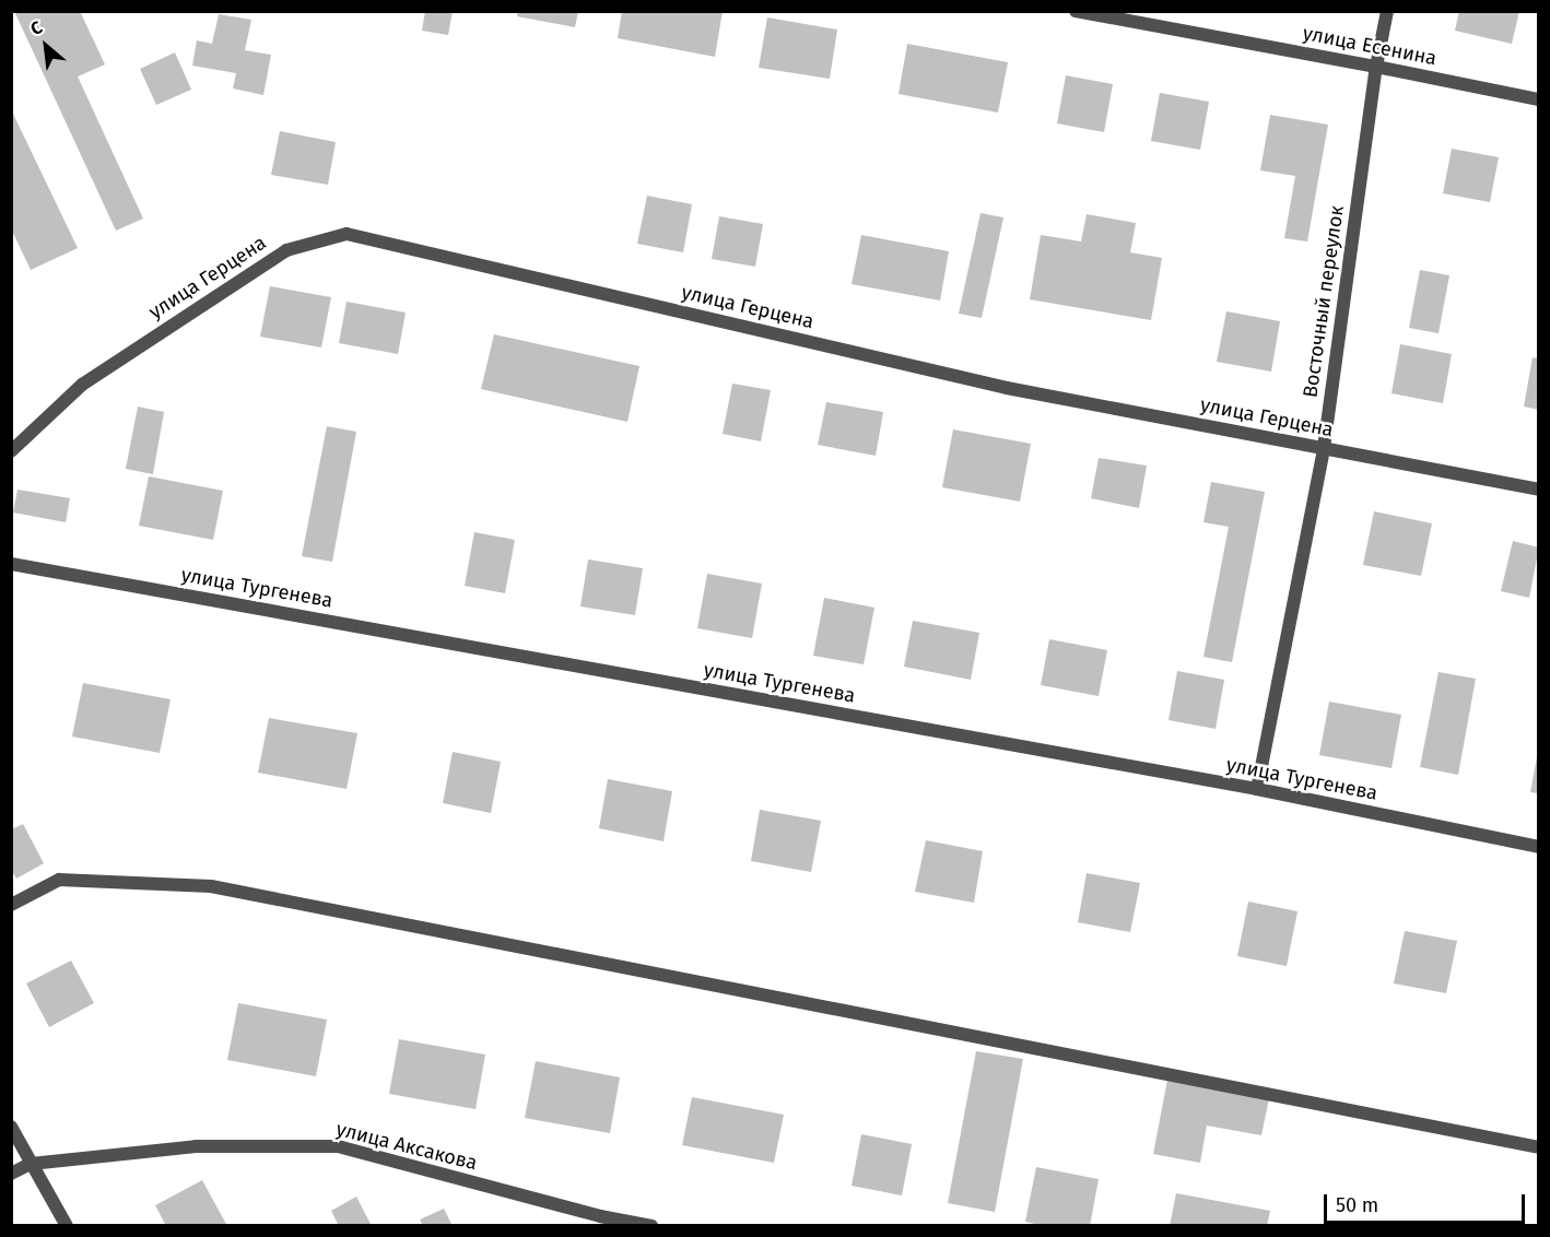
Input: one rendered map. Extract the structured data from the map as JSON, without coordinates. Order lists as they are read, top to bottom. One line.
{"streets":{"street":["улица Есенина","улица Герцена","Восточный переулок","улица Тургенева","улица Аксакова"]},"crossings":[["улица Есенина","Восточный переулок"],["улица Герцена","Восточный переулок"],["Восточный переулок","улица Тургенева"]],"scale_bar":"50 m","north":"top left"}
